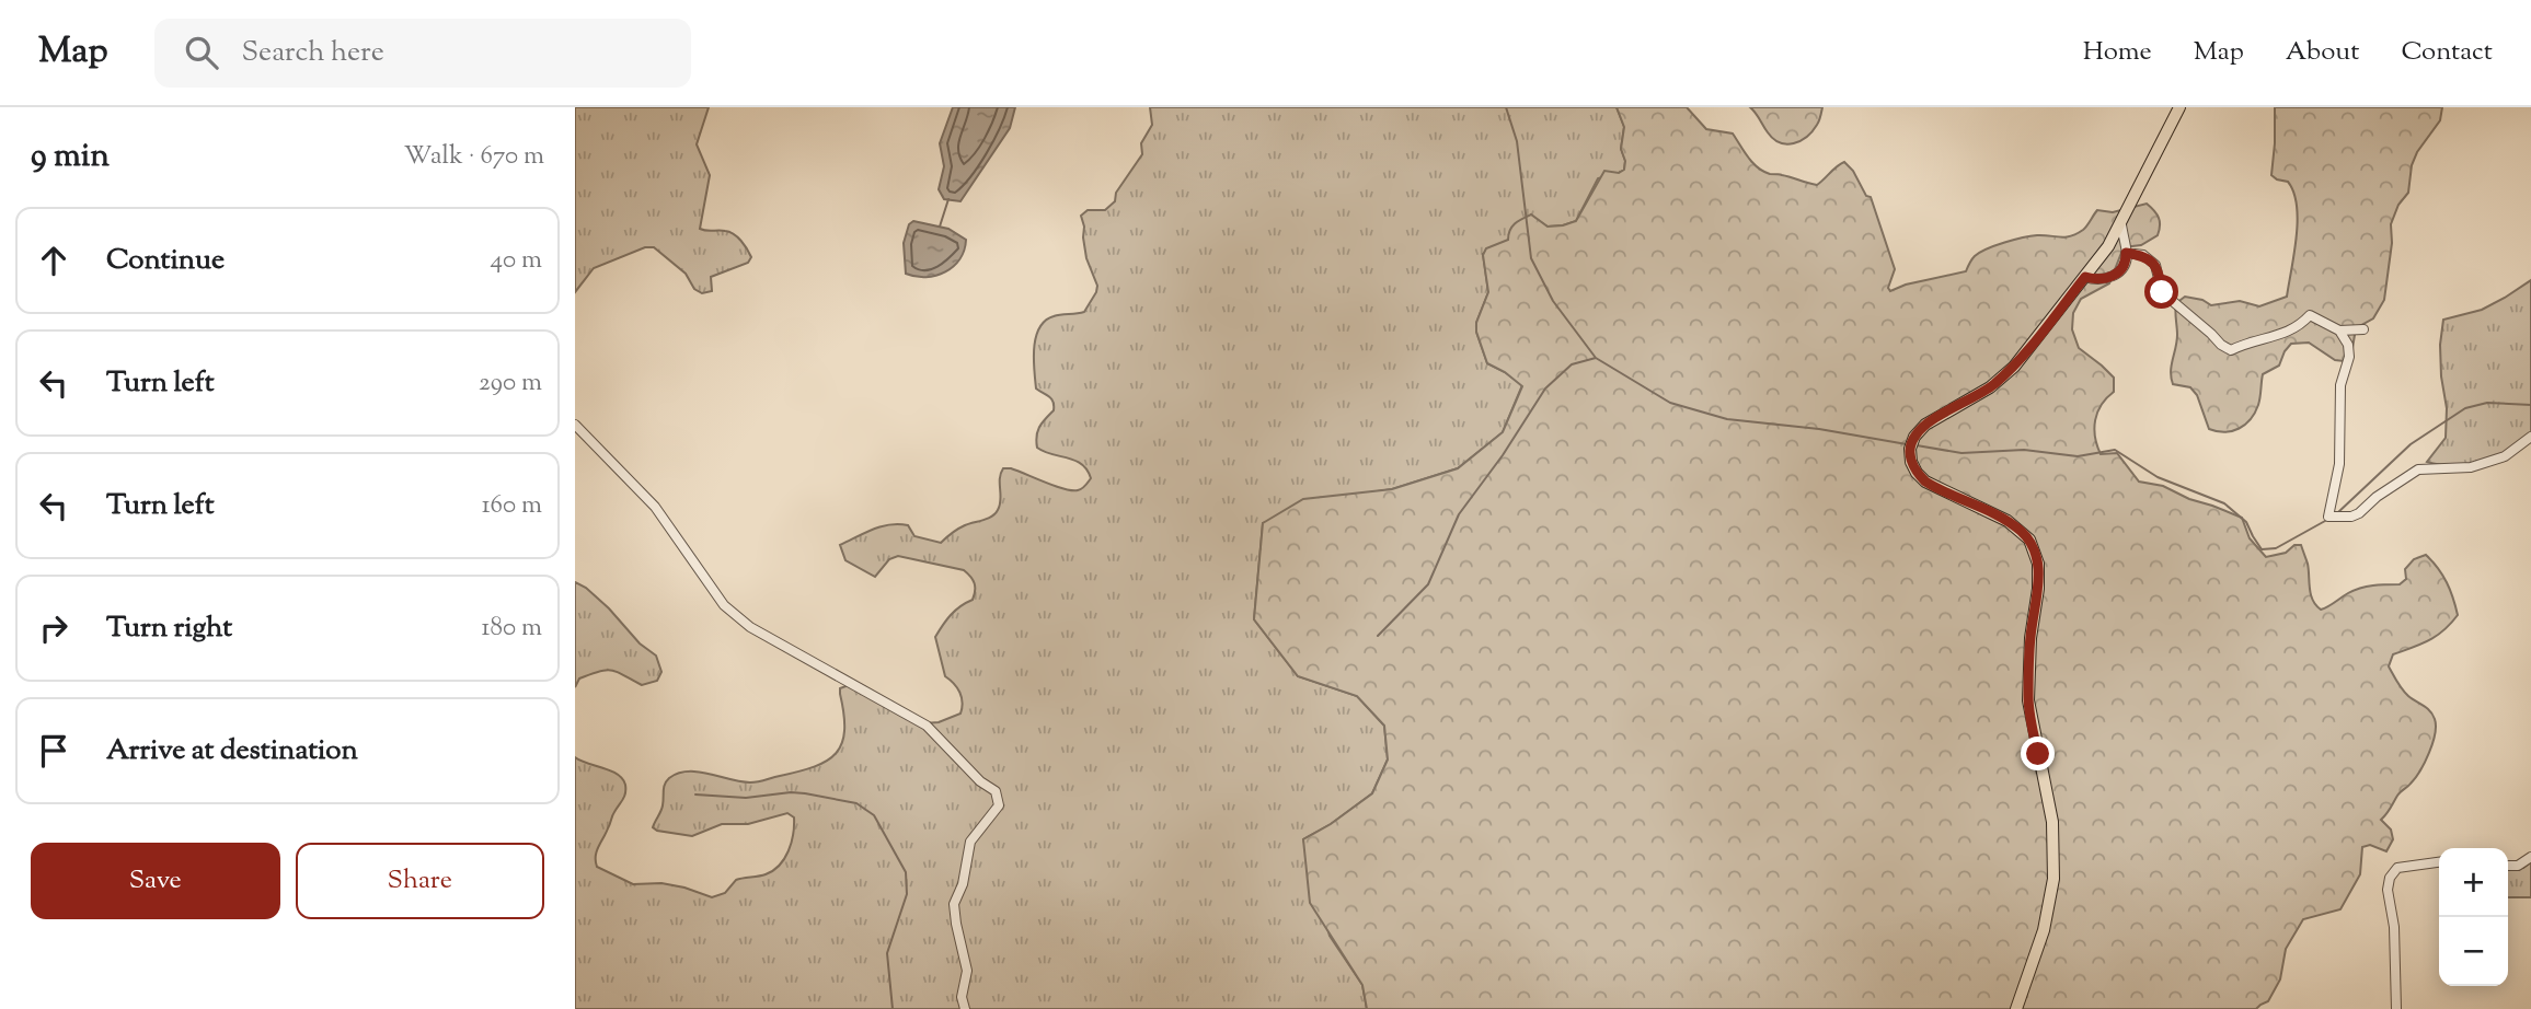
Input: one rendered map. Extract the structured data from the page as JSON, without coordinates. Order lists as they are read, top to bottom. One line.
{"page":{"header":"Map","search":"Search here","nav":["Home","Map","About","Contact"],"heading":["9 min","Walk · 670 m"],"list":[["Continue","40 m"],["Turn left","290 m"],["Turn left","160 m"],["Turn right","180 m"],"Arrive at destination"],"buttons":["Save","Share"],"map_buttons":["+","−"]}}
